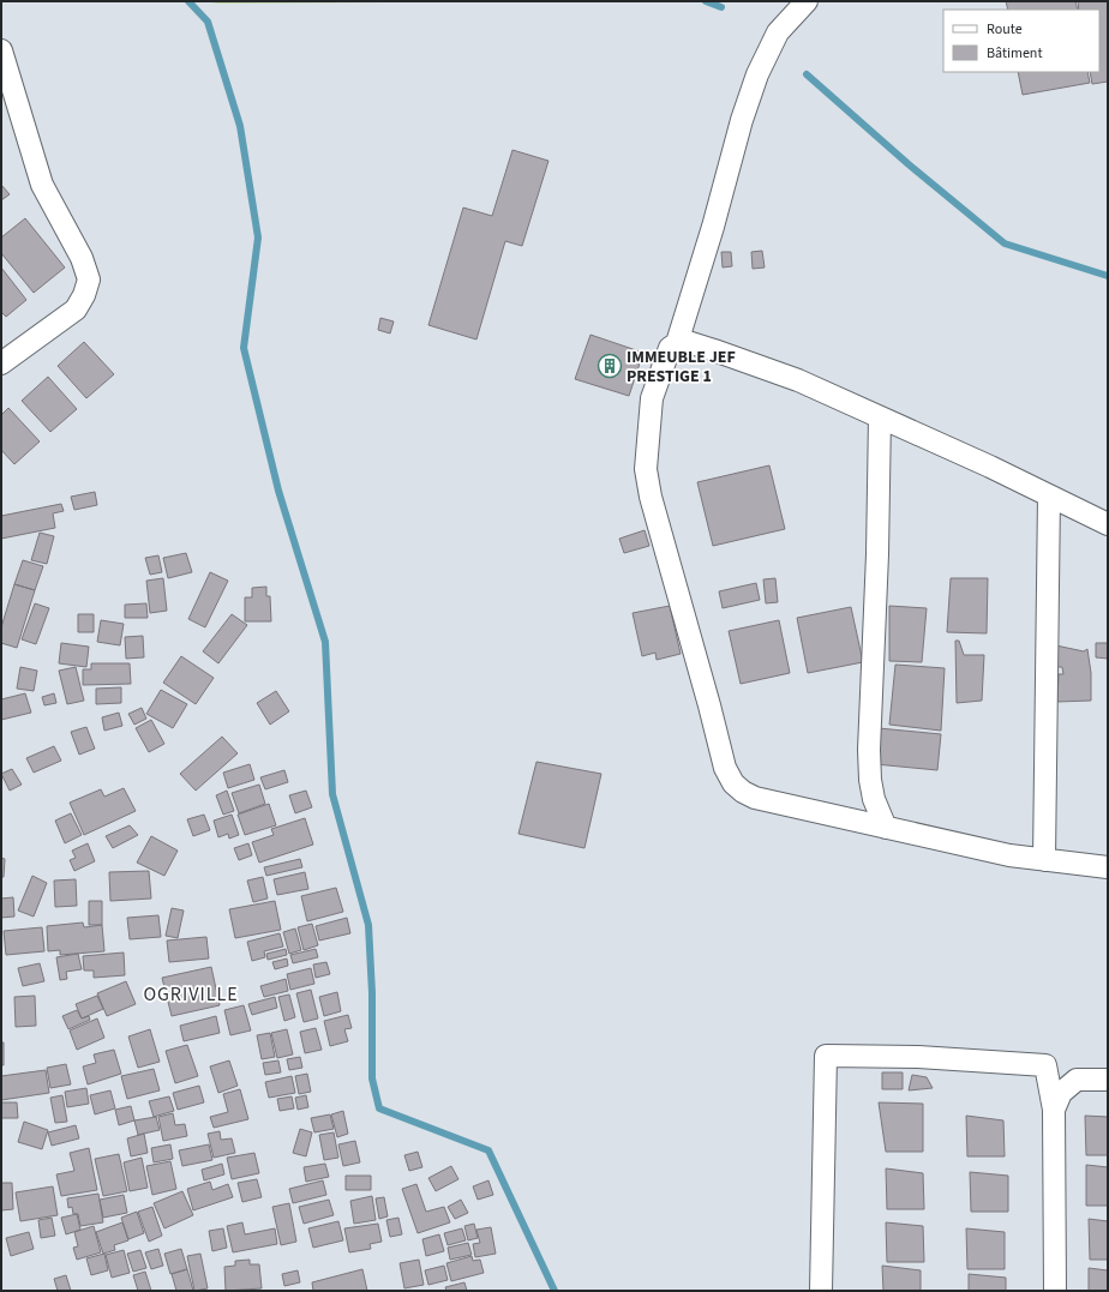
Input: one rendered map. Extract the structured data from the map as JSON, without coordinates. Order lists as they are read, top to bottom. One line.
{"districts":["OGRIVILLE"],"places":{"building":["IMMEUBLE JEF PRESTIGE 1"]},"legend":["Route","Bâtiment"]}
